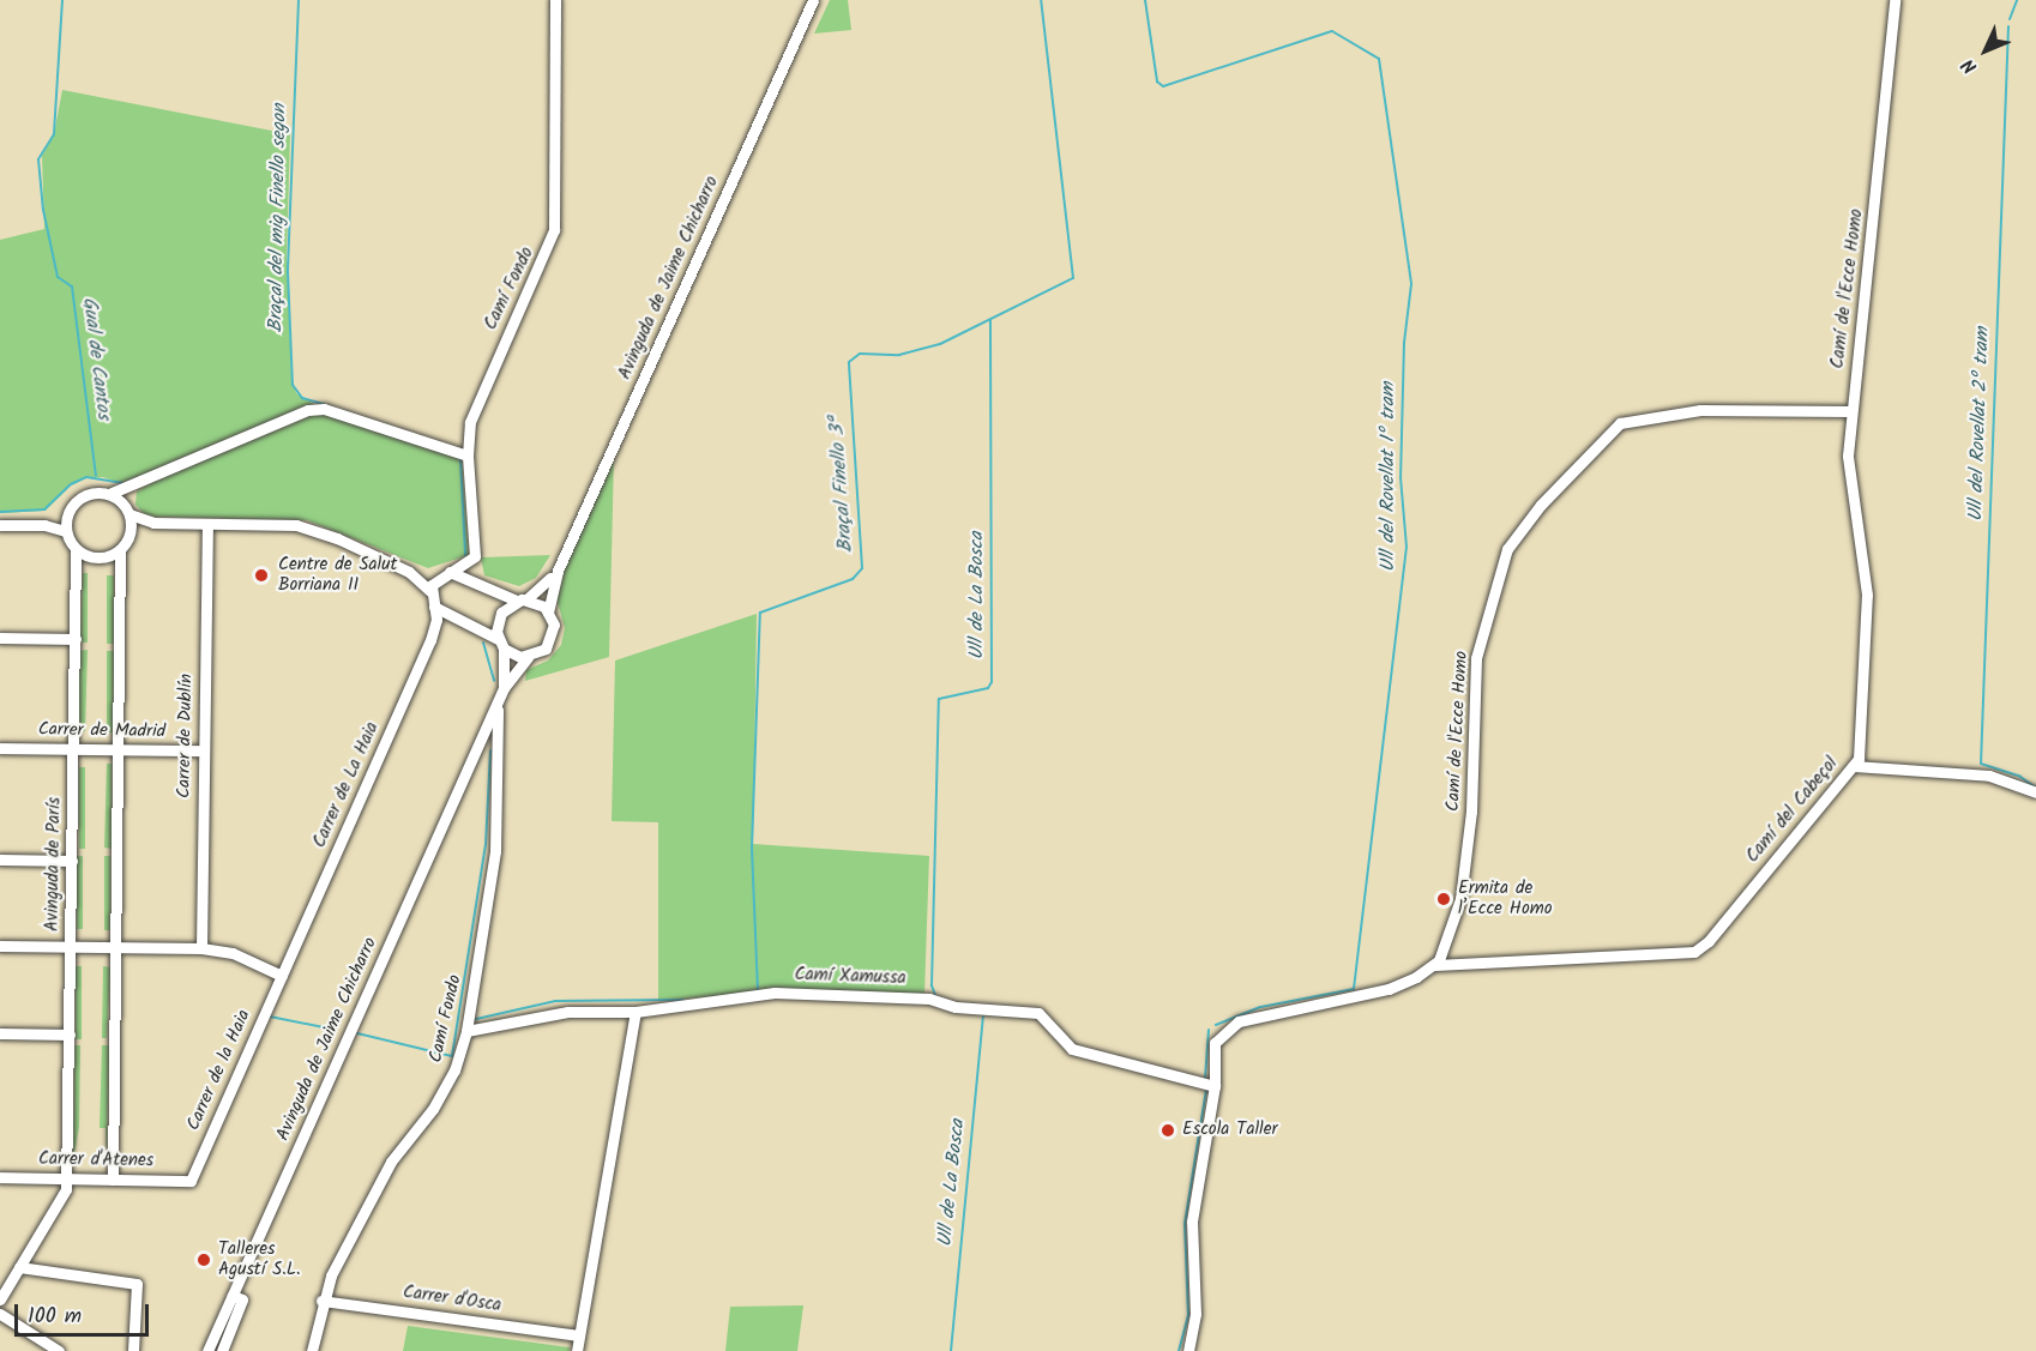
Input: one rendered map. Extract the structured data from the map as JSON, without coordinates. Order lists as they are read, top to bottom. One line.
{"streets":{"street":["Avinguda de Jaime Chicharro","Camí Fondo","Camí de l'Ecce Homo","Carrer de Madrid","Carrer de Dublín","Carrer de La Haia","Camí del Cabeçol","Avinguda de París","Camí Xamussa","Carrer de la Haia","Carrer d'Atenes","Carrer d'Osca"]},"crossings":[["Avinguda de Jaime Chicharro","Camí Fondo"],["Camí Fondo","Camí Xamussa"],["Camí Fondo","Carrer d'Osca"],["Camí de l'Ecce Homo","Camí del Cabeçol"],["Carrer de Madrid","Carrer de Dublín"],["Carrer de Madrid","Avinguda de París"],["Carrer de La Haia","Carrer de la Haia"],["Avinguda de París","Carrer d'Atenes"],["Carrer de la Haia","Carrer d'Atenes"]],"water":["Braçal del mig Finello segon","Gual de Cantos","Ull del Rovellat 2º tram","Ull del Rovellat 1º tram","Braçal Finello 3ª","Ull de La Bosca"],"places":["Centre de Salut Borriana II","Ermita de l’Ecce Homo","Escola Taller","Talleres Agustí S.L."],"scale_bar":"100 m","north":"bottom left"}
